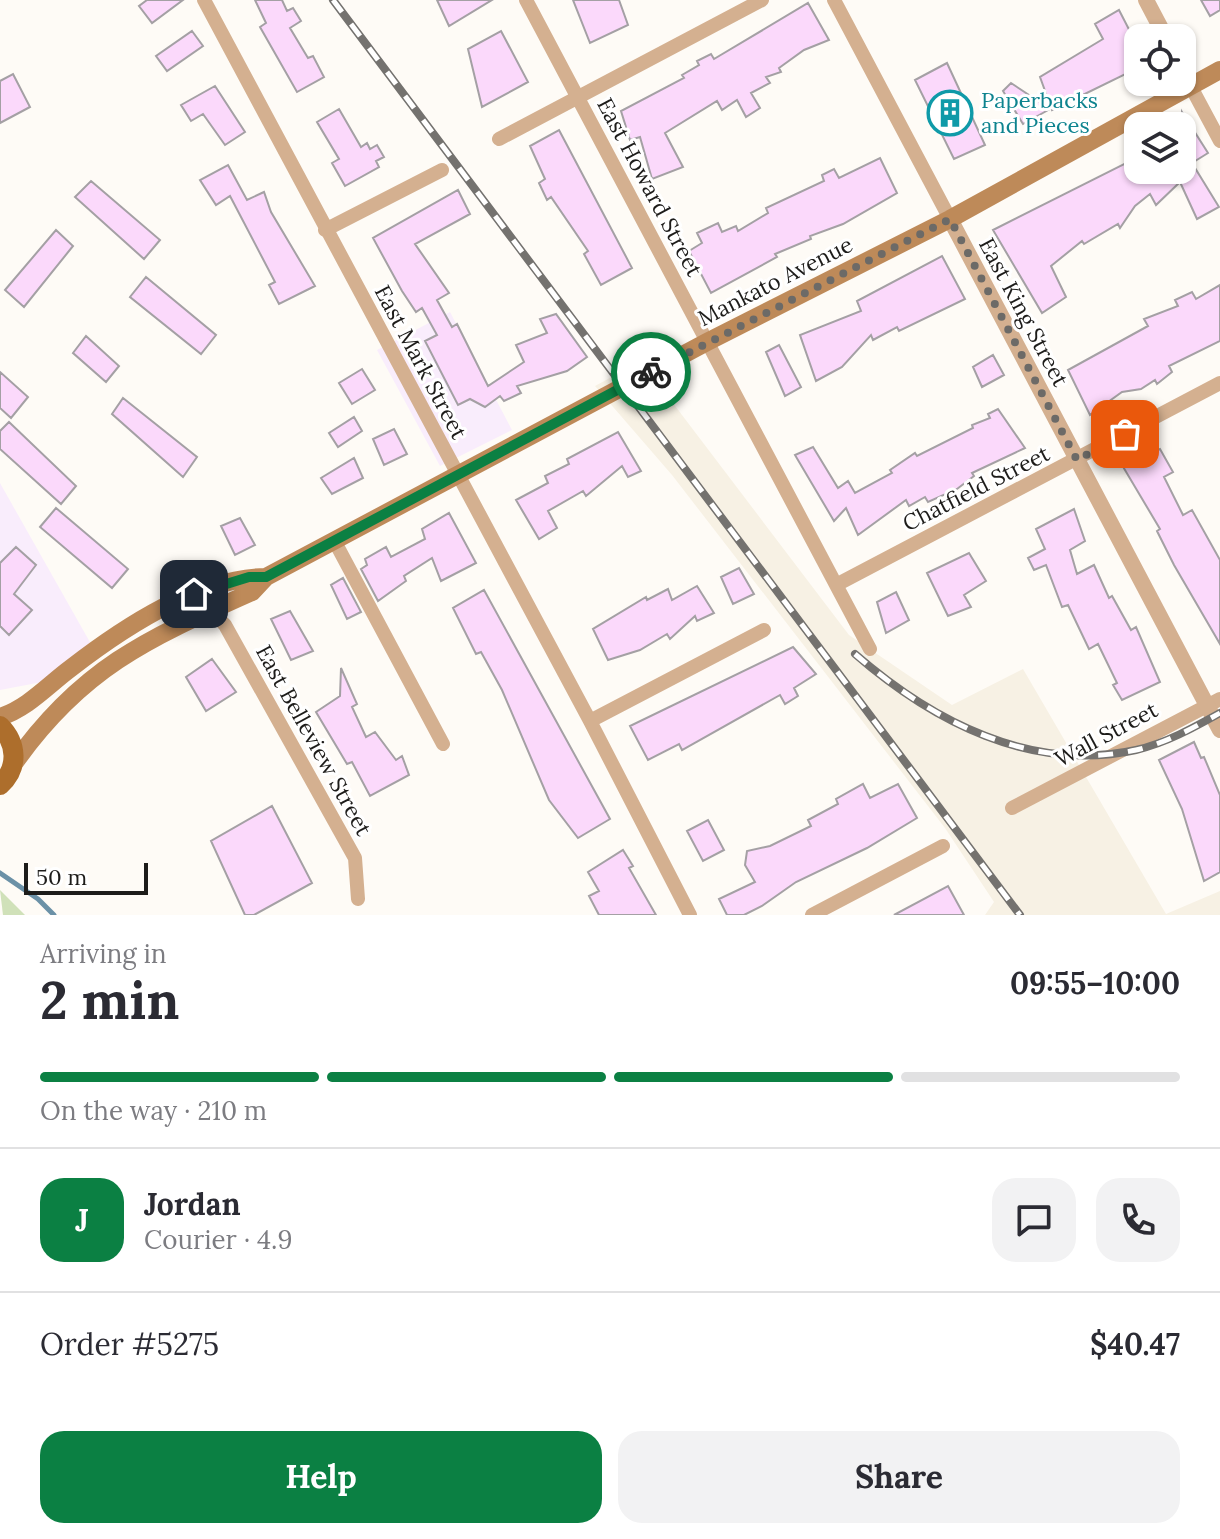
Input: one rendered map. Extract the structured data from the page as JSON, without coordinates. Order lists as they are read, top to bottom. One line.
{"streets":{"main road":["Mankato Avenue"],"street":["East Howard Street","East King Street","East Mark Street","Chatfield Street","Wall Street","East Belleview Street"]},"crossings":[["East Howard Street","Mankato Avenue"],["East Howard Street","Chatfield Street"],["Mankato Avenue","East King Street"],["Mankato Avenue","East Mark Street"],["Mankato Avenue","East Belleview Street"],["East King Street","Chatfield Street"],["East King Street","Wall Street"]],"places":{"building":["Paperbacks and Pieces"]},"scale_bar":"50 m","page":{"scale":"50 m","heading":["2 min","Arriving in","09:55–10:00"],"panel":["Jordan","Courier · 4.9","Order #5275","$40.47"],"bar":"On the way · 210 m","round":"J","buttons":["Help","Share"]}}
